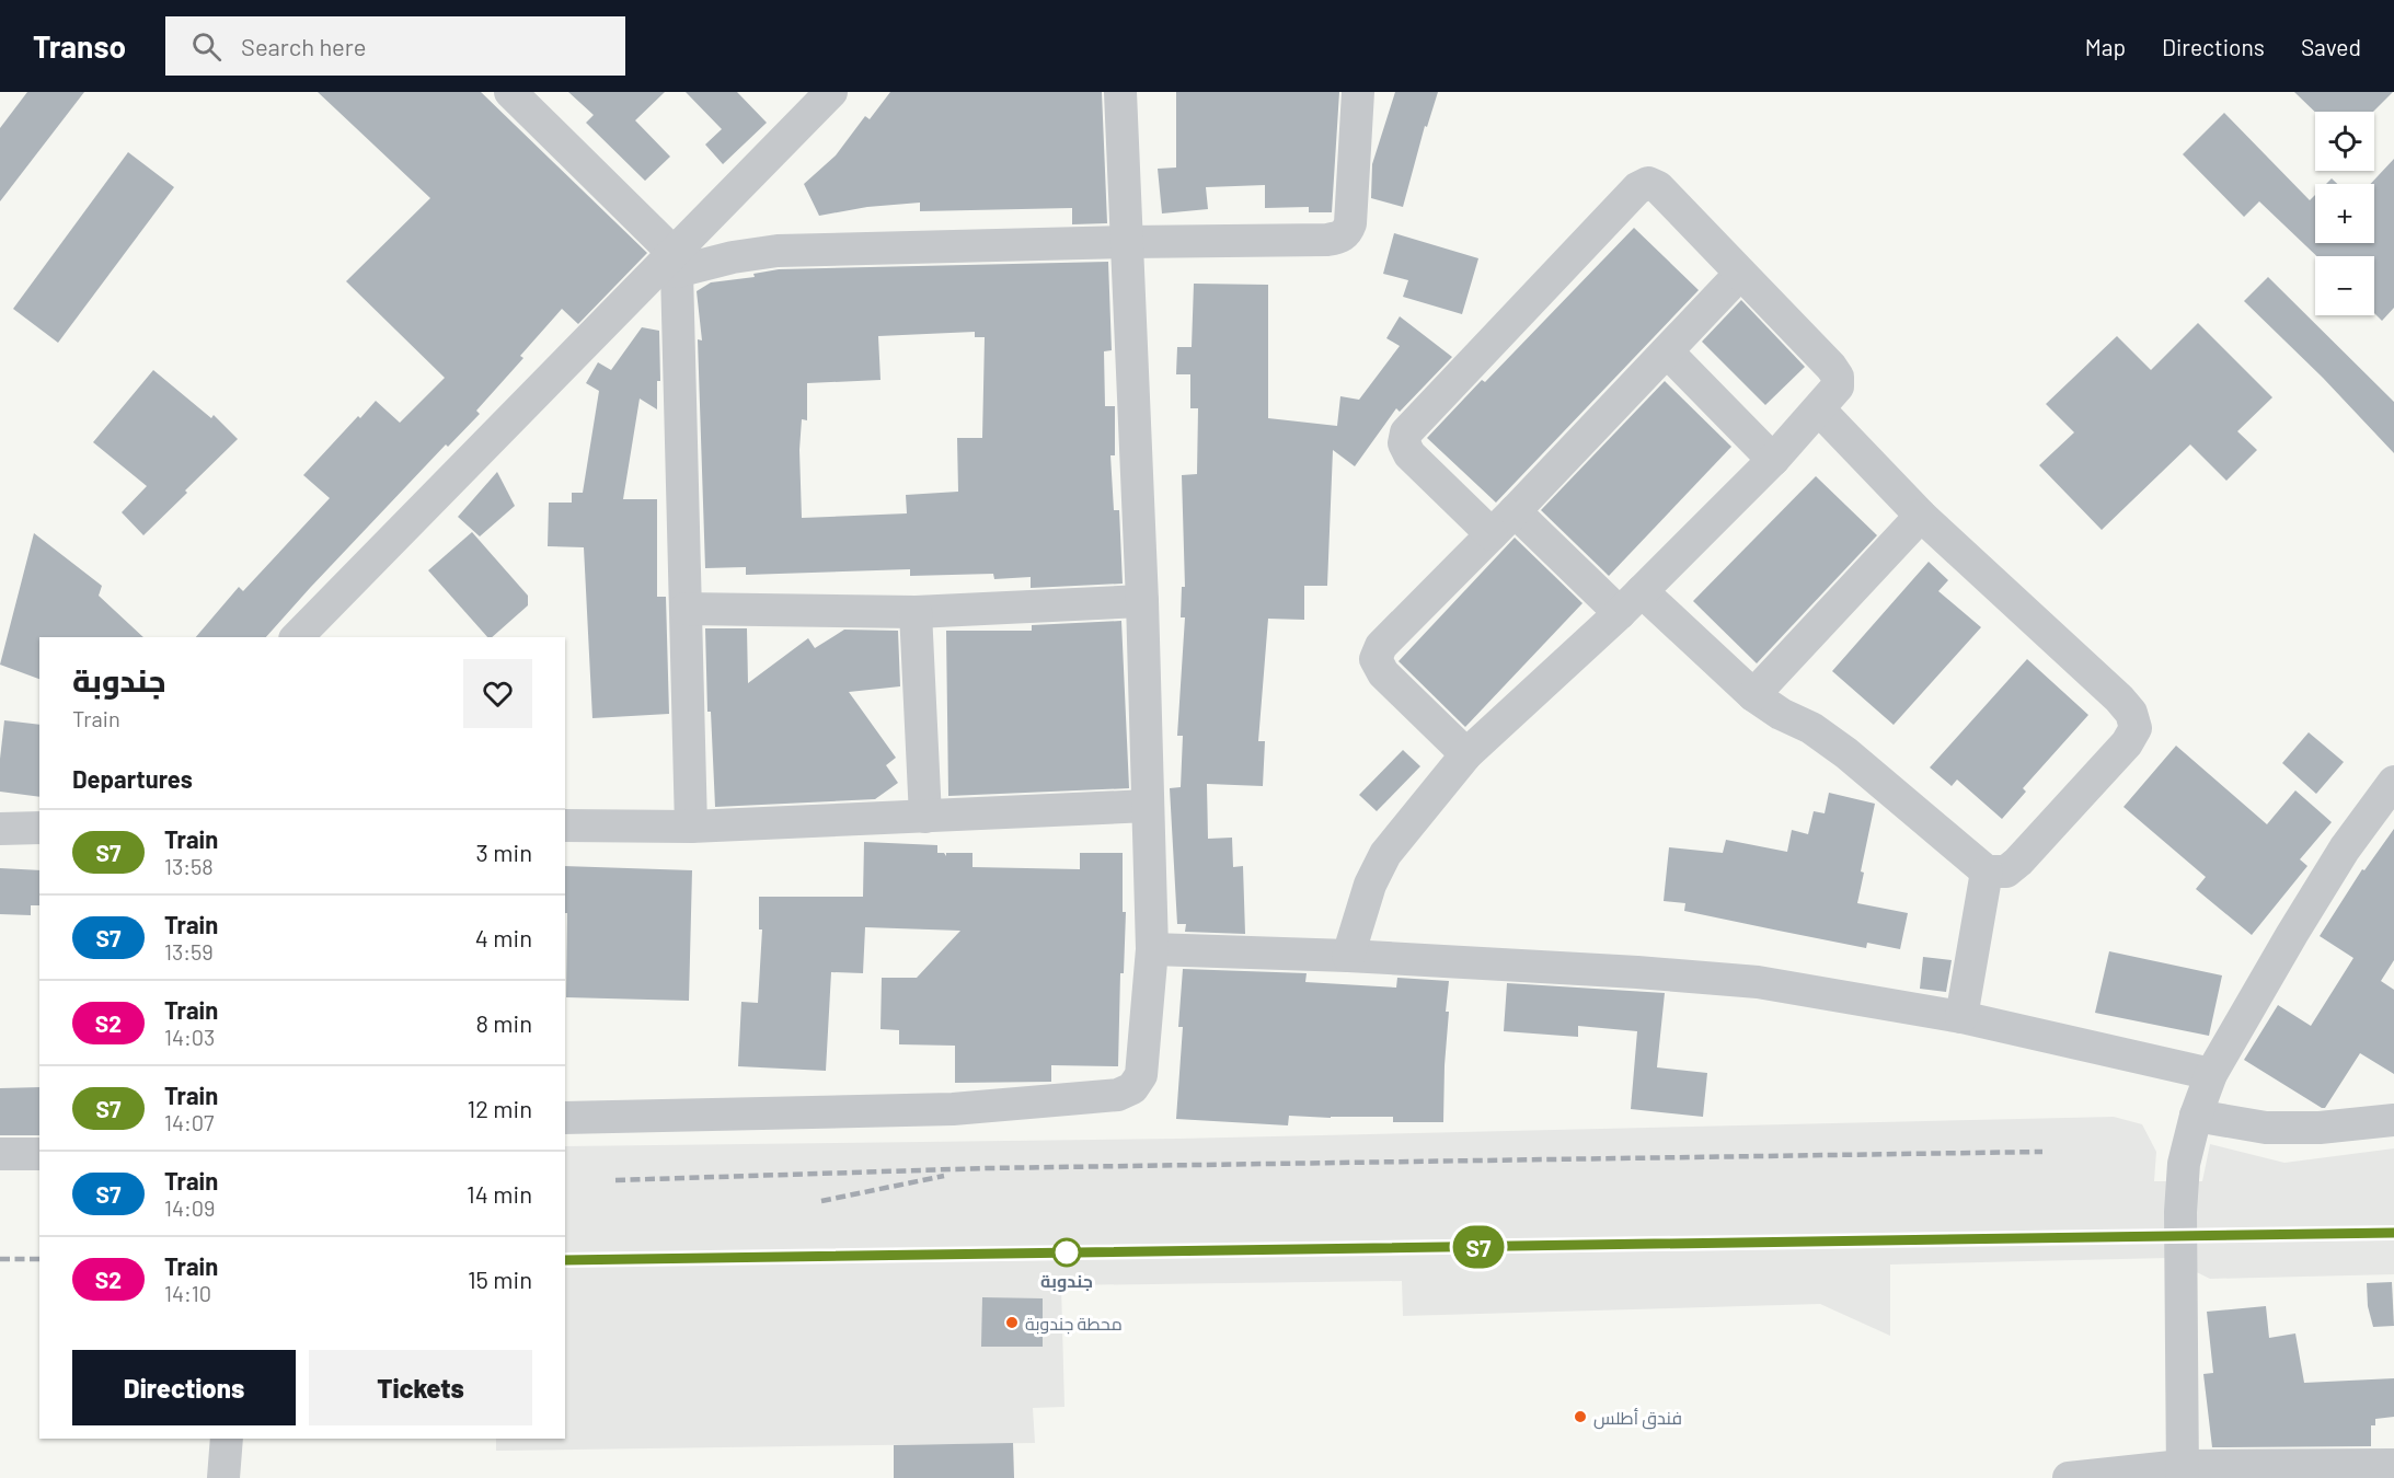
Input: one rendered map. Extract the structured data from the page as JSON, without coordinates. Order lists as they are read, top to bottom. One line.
{"places":["جندوبة","محطة جندوبة","فندق أطلس"],"page":{"header":"Transo","search":"Search here","nav":["Map","Directions","Saved"],"on_map":"S7","map_buttons":["+","−"],"heading":[["جندوبة","Train"],"Departures"],"list":[{"mark":"S7","name":"Train","note":"13:58","value":"3 min"},{"mark":"S7","name":"Train","note":"13:59","value":"4 min"},{"mark":"S2","name":"Train","note":"14:03","value":"8 min"},{"mark":"S7","name":"Train","note":"14:07","value":"12 min"},{"mark":"S7","name":"Train","note":"14:09","value":"14 min"},{"mark":"S2","name":"Train","note":"14:10","value":"15 min"}],"buttons":["Directions","Tickets"]}}
